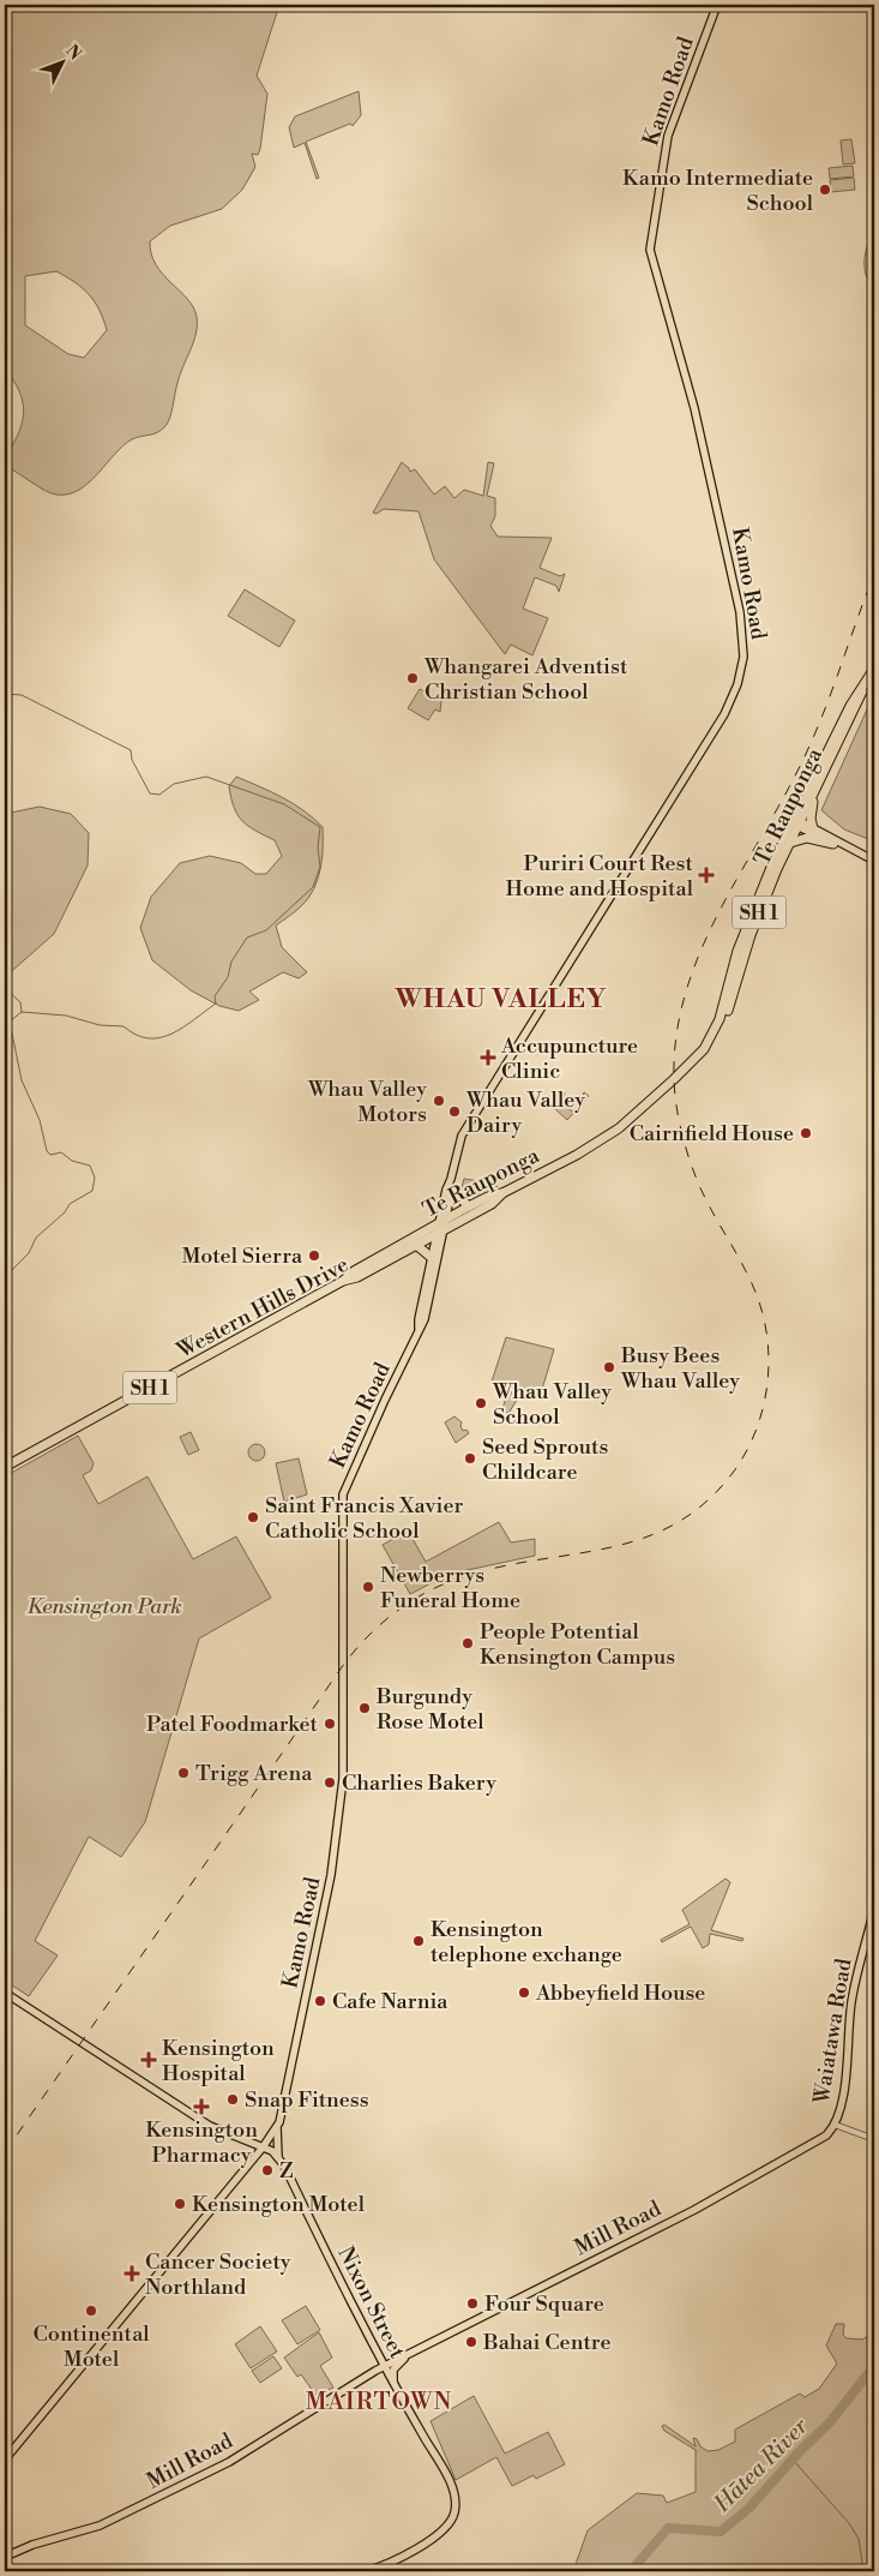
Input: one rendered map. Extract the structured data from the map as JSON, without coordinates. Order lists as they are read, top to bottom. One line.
{"streets":{"highway":["Te Rauponga","SH 1","Western Hills Drive"],"main road":["Kamo Road","Waiatawa Road","Mill Road","Nixon Street"]},"crossings":[["Kamo Road","Te Rauponga"],["Kamo Road","Western Hills Drive"],["Te Rauponga","Western Hills Drive"],["Waiatawa Road","Mill Road"],["Mill Road","Nixon Street"]],"districts":["WHAU VALLEY","MAIRTOWN"],"water":["Hātea River"],"parks":["Kensington Park"],"places":{"other":["Kamo Intermediate School","Whangarei Adventist Christian School","Whau Valley Motors","Whau Valley Dairy","Cairnfield House","Motel Sierra","Busy Bees Whau Valley","Whau Valley School","Seed Sprouts Childcare","Saint Francis Xavier Catholic School","Newberrys Funeral Home","People Potential Kensington Campus","Burgundy Rose Motel","Patel Foodmarket","Trigg Arena","Charlies Bakery","Kensington telephone exchange","Abbeyfield House","Cafe Narnia","Snap Fitness","Z","Kensington Motel","Four Square","Continental Motel","Bahai Centre"],"health":["Puriri Court Rest Home and Hospital","Accupuncture Clinic","Kensington Hospital","Kensington Pharmacy","Cancer Society Northland"]},"north":"top right"}
